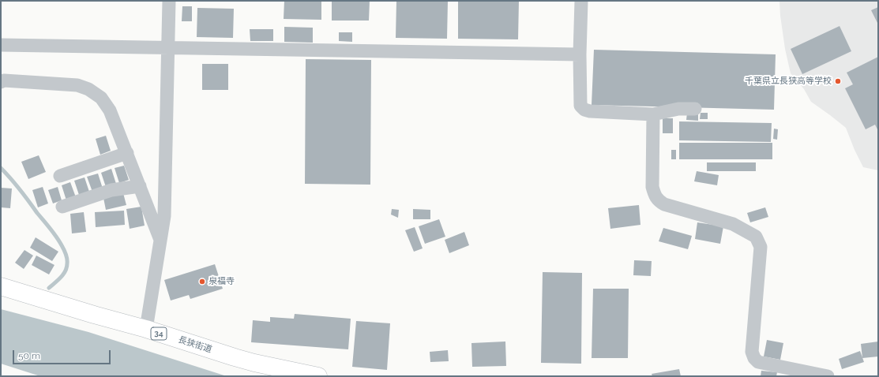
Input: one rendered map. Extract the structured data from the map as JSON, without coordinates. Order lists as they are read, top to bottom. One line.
{"streets":{"main road":["34","長狭街道"]},"places":["千葉県立長狭高等学校","泉福寺"],"scale_bar":"50 m"}
